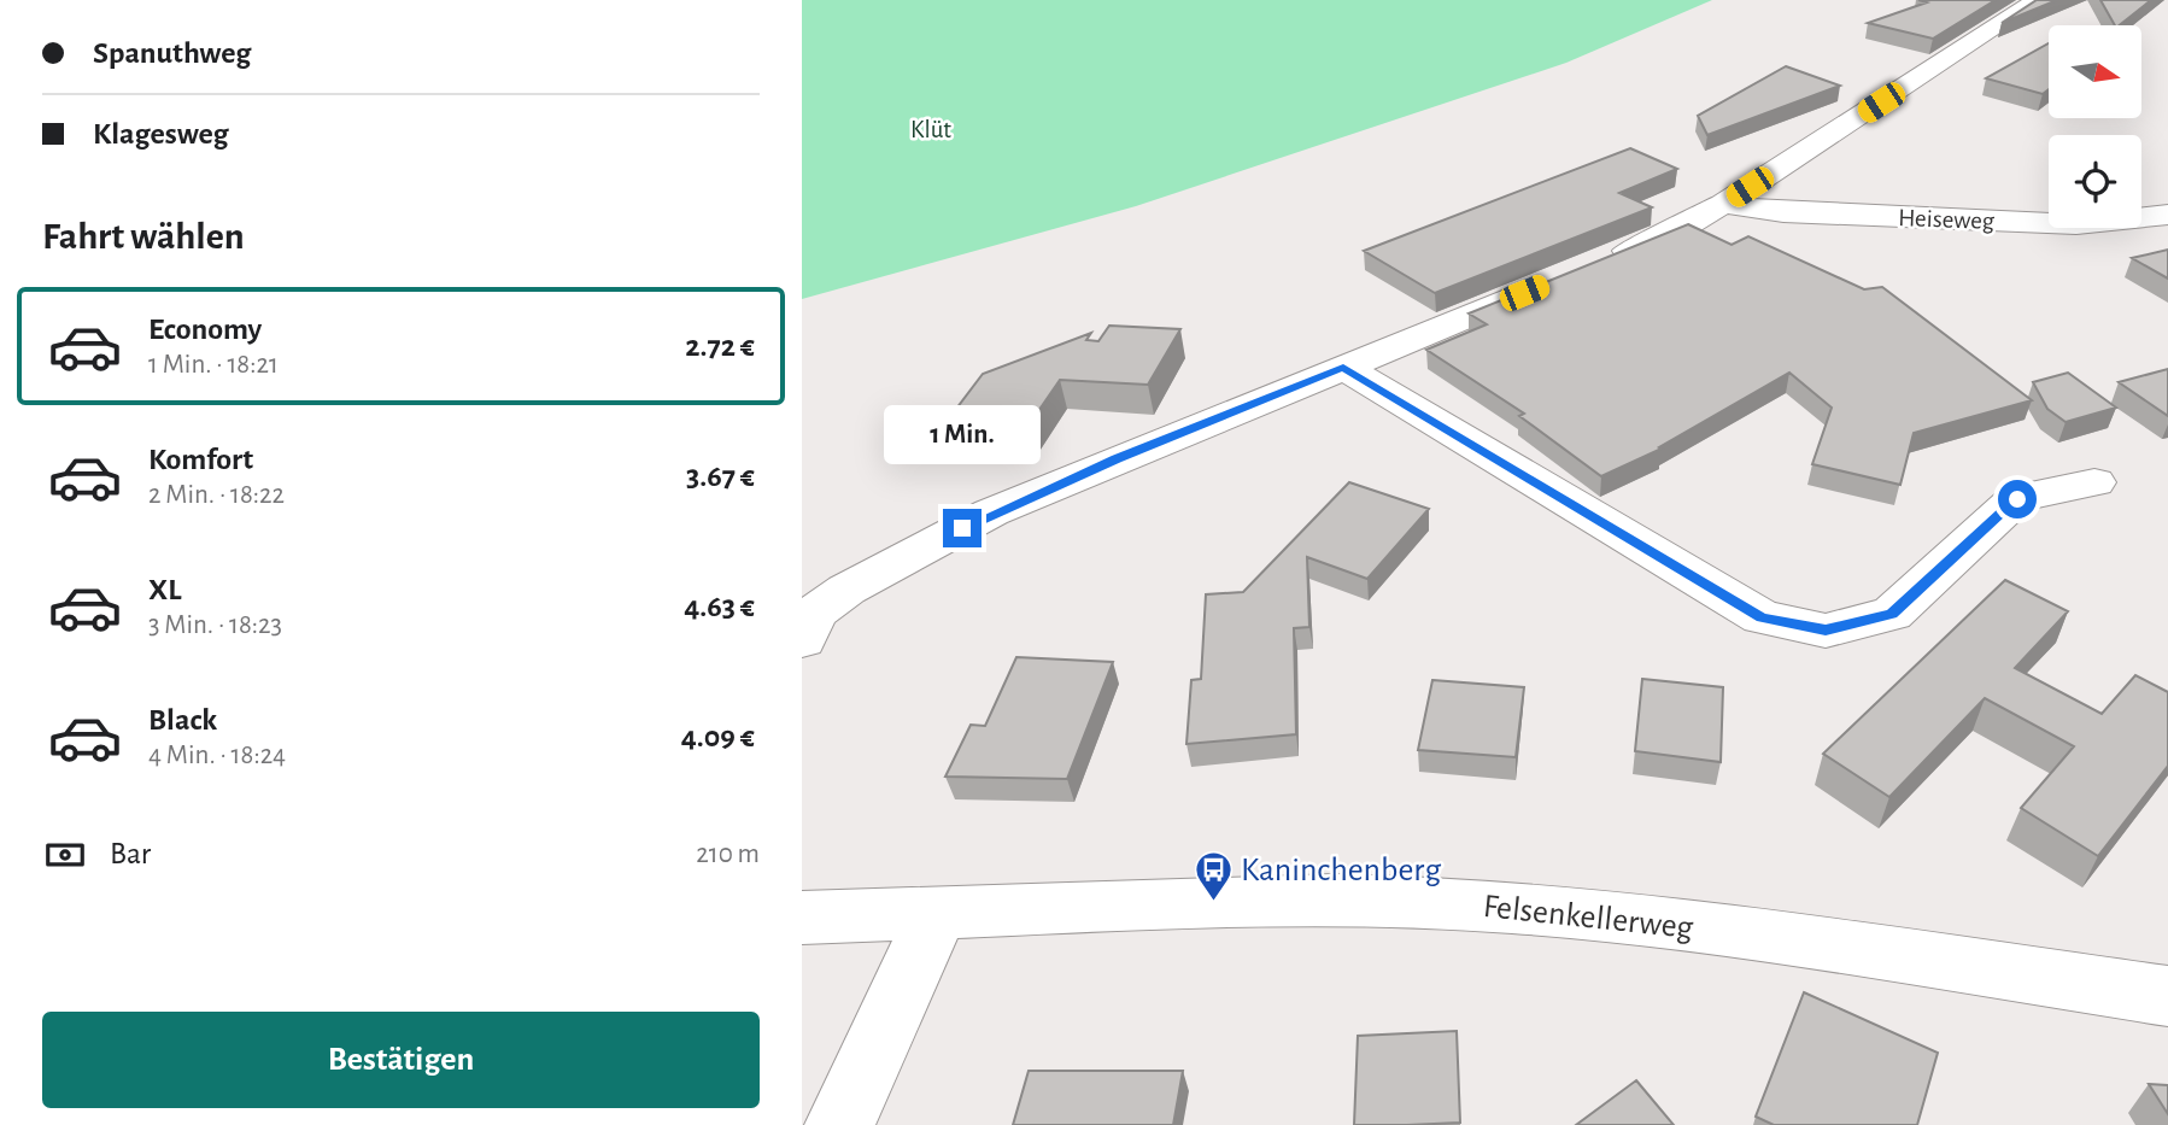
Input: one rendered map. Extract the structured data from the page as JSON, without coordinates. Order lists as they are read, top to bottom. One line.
{"streets":{"street":["Heiseweg","Felsenkellerweg"]},"parks":["Klüt"],"places":{"bus stop":["Kaninchenberg"]},"north":"right","page":{"banner":["Spanuthweg","Klagesweg"],"heading":"Fahrt wählen","list":[{"name":"Economy","note":"1 Min. · 18:21","value":"2.72 €"},{"name":"Komfort","note":"2 Min. · 18:22","value":"3.67 €"},{"name":"XL","note":"3 Min. · 18:23","value":"4.63 €"},{"name":"Black","note":"4 Min. · 18:24","value":"4.09 €"}],"bubble":"1 Min.","pay":["Bar","210 m"],"buttons":"Bestätigen"}}
